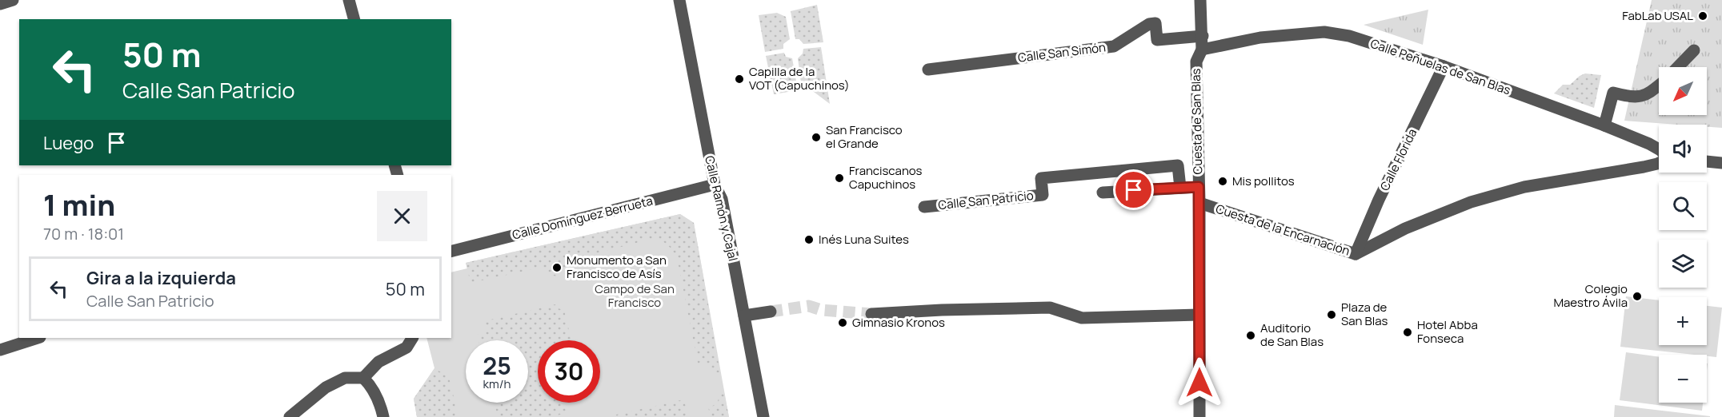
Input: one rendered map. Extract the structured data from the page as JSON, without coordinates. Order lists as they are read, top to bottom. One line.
{"streets":{"street":["Calle San Simón","Calle Peñuelas de San Blas","Cuesta de San Blas","Calle Florida","Calle San Patricio","Calle Ramón y Cajal","Calle Domínguez Berrueta","Cuesta de la Encarnación"]},"crossings":[["Calle San Simón","Cuesta de San Blas"],["Calle Peñuelas de San Blas","Cuesta de San Blas"],["Calle Peñuelas de San Blas","Calle Florida"],["Cuesta de San Blas","Cuesta de la Encarnación"],["Calle Florida","Cuesta de la Encarnación"],["Calle Ramón y Cajal","Calle Domínguez Berrueta"]],"parks":["Campo de San Francisco"],"places":["FabLab USAL","Capilla de la VOT (Capuchinos)","San Francisco el Grande","Franciscanos Capuchinos","Mis pollitos","Inés Luna Suites","Monumento a San Francisco de Asís","Colegio Maestro Ávila","Plaza de San Blas","Gimnasio Kronos","Hotel Abba Fonseca","Auditorio de San Blas"],"north":"bottom left","page":{"turn":["50 m","Calle San Patricio"],"map_buttons":["+","−"],"then":"Luego","heading":["1 min","70 m · 18:01"],"list":[{"name":"Gira a la izquierda","note":"Calle San Patricio","value":"50 m"}],"speed":"25 km/h","limit":"30"}}
